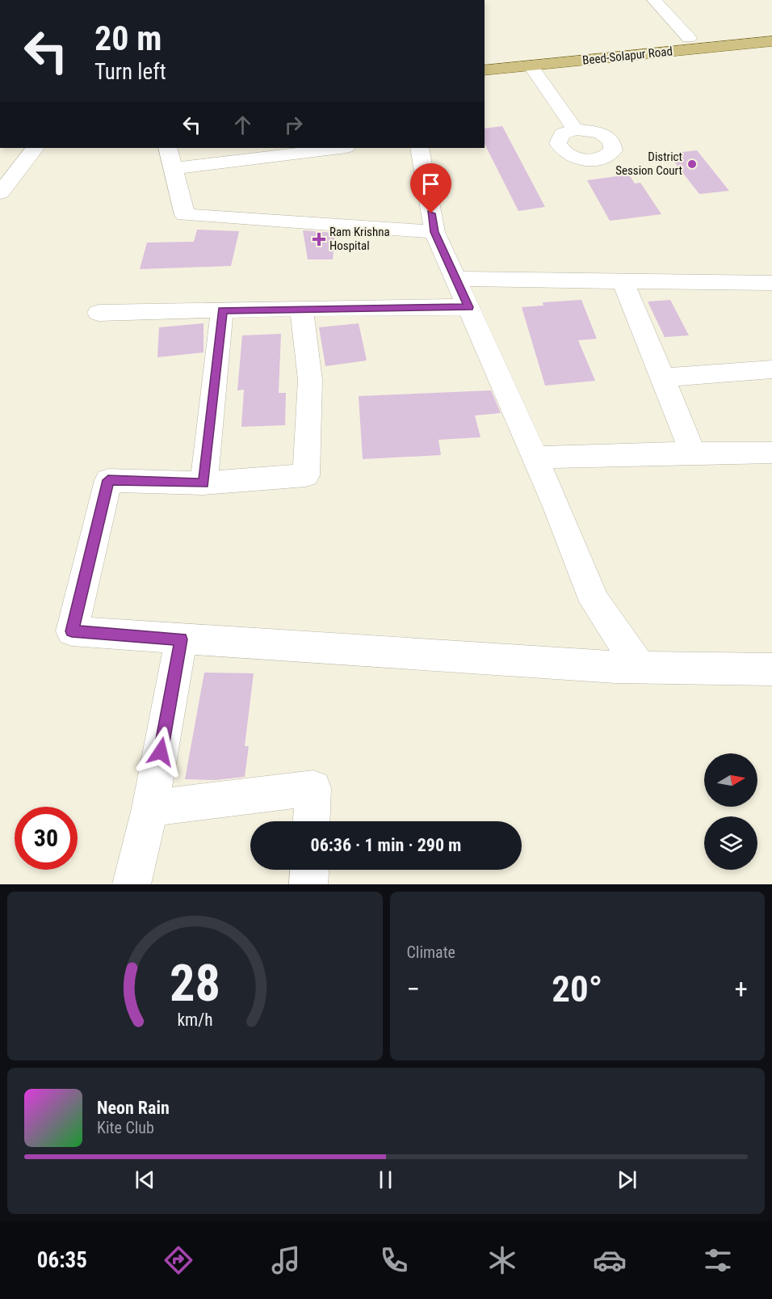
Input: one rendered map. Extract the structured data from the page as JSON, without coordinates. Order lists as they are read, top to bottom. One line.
{"streets":{"main road":["Beed-Solapur Road"]},"places":{"other":["District Session Court"],"health":["Ram Krishna Hospital"]},"north":"right","page":{"turn":["20 m","Turn left"],"limit":"30","trip":"06:36 · 1 min · 290 m","tile":"Climate","heat":["−","20°","+"],"song":["Neon Rain","Kite Club"],"tabs":"06:35","gauge":["28","km/h"]}}
